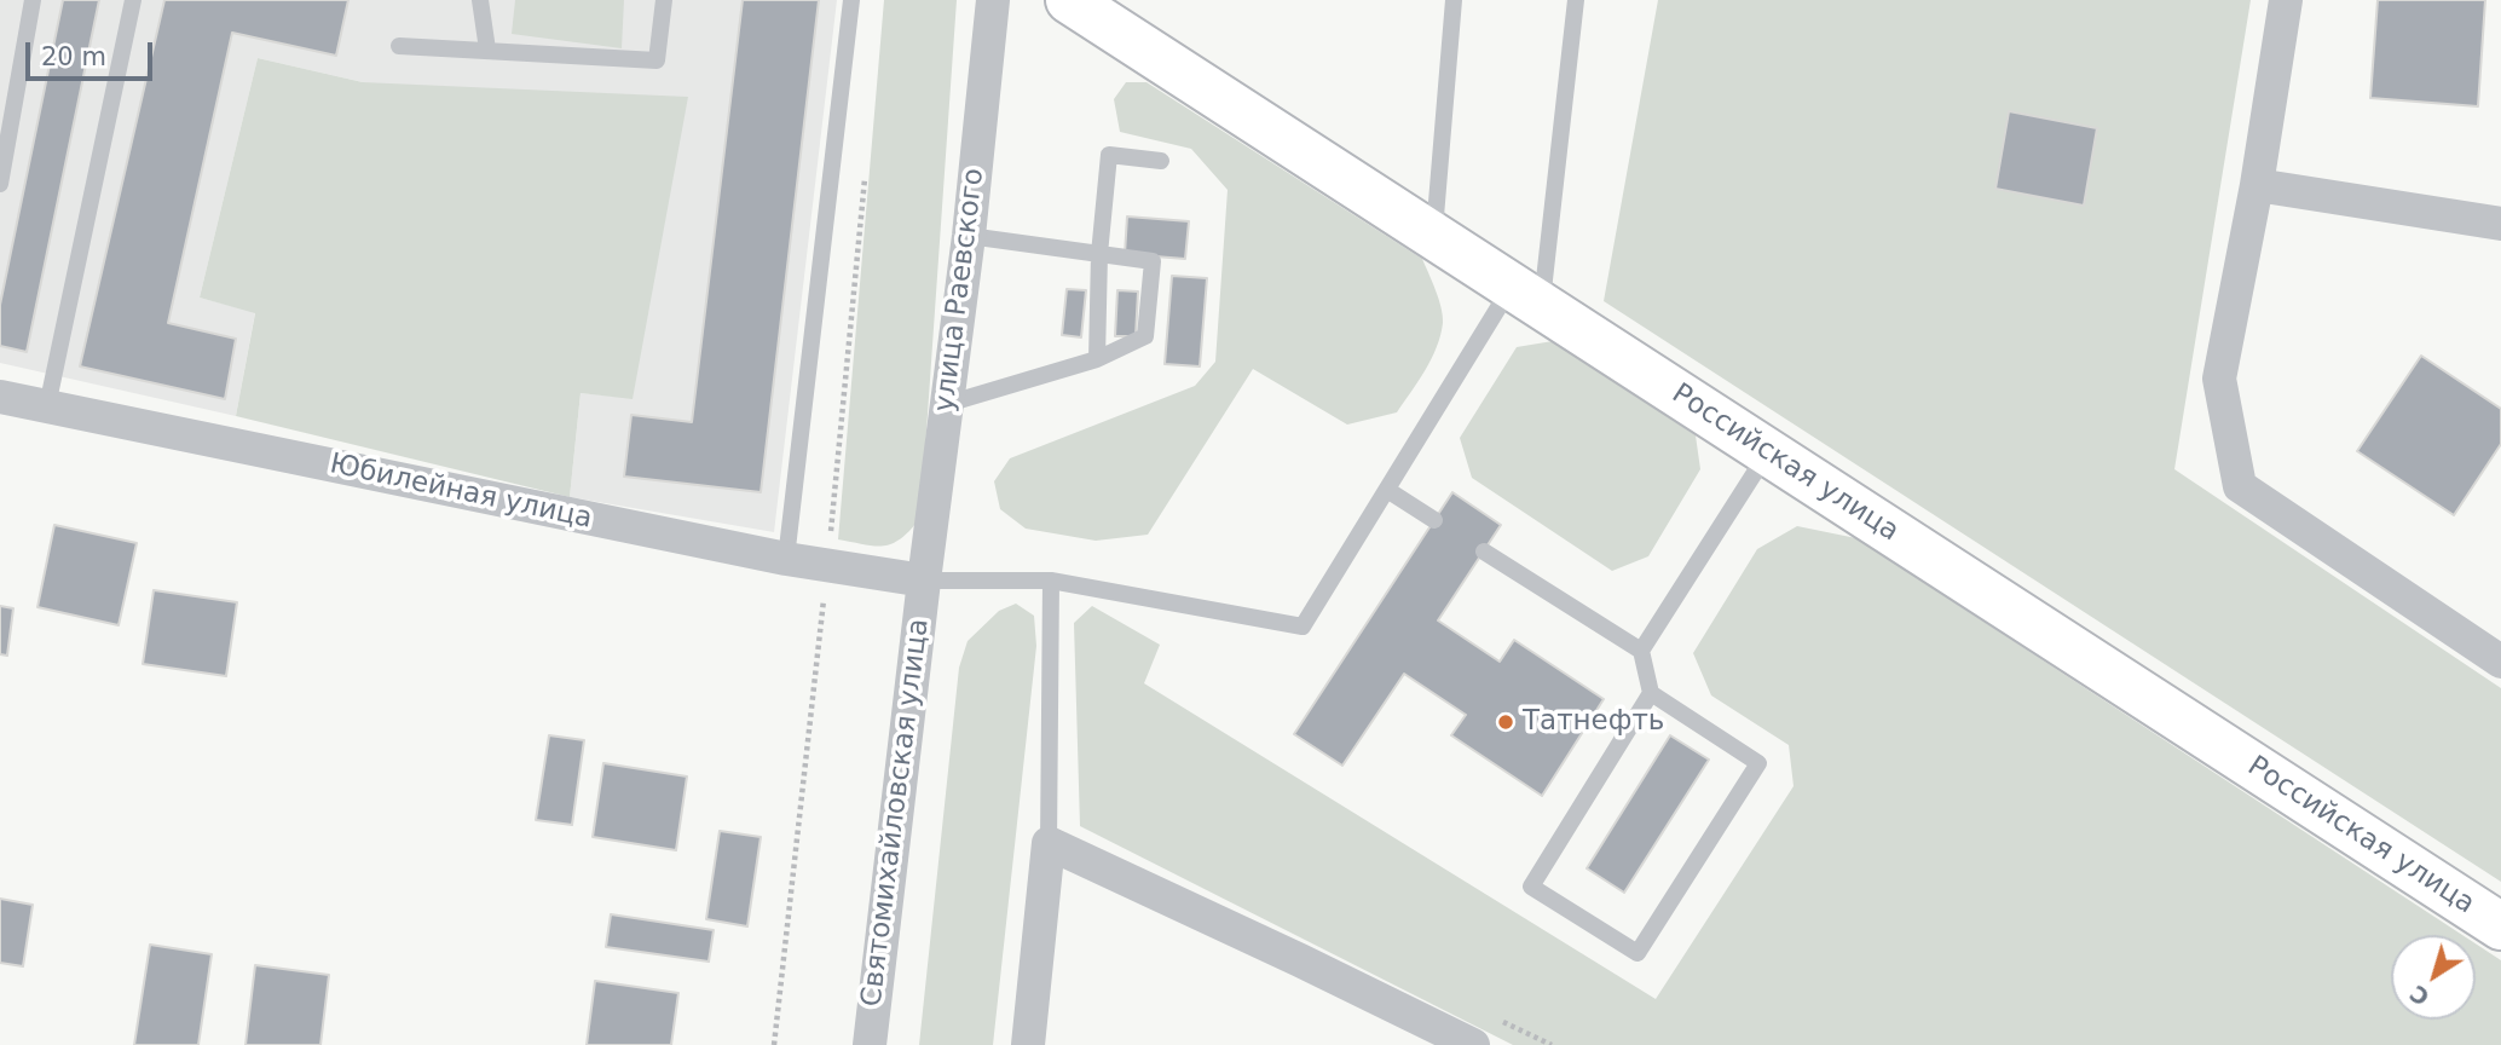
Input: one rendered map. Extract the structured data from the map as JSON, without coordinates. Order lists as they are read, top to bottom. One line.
{"streets":{"main road":["Российская улица"],"street":["улица Раевского","Юбилейная улица","Святомихайловская улица"]},"crossings":[["улица Раевского","Юбилейная улица"],["улица Раевского","Святомихайловская улица"],["Юбилейная улица","Святомихайловская улица"]],"places":["Татнефть"],"scale_bar":"20 m","north":"bottom left"}
